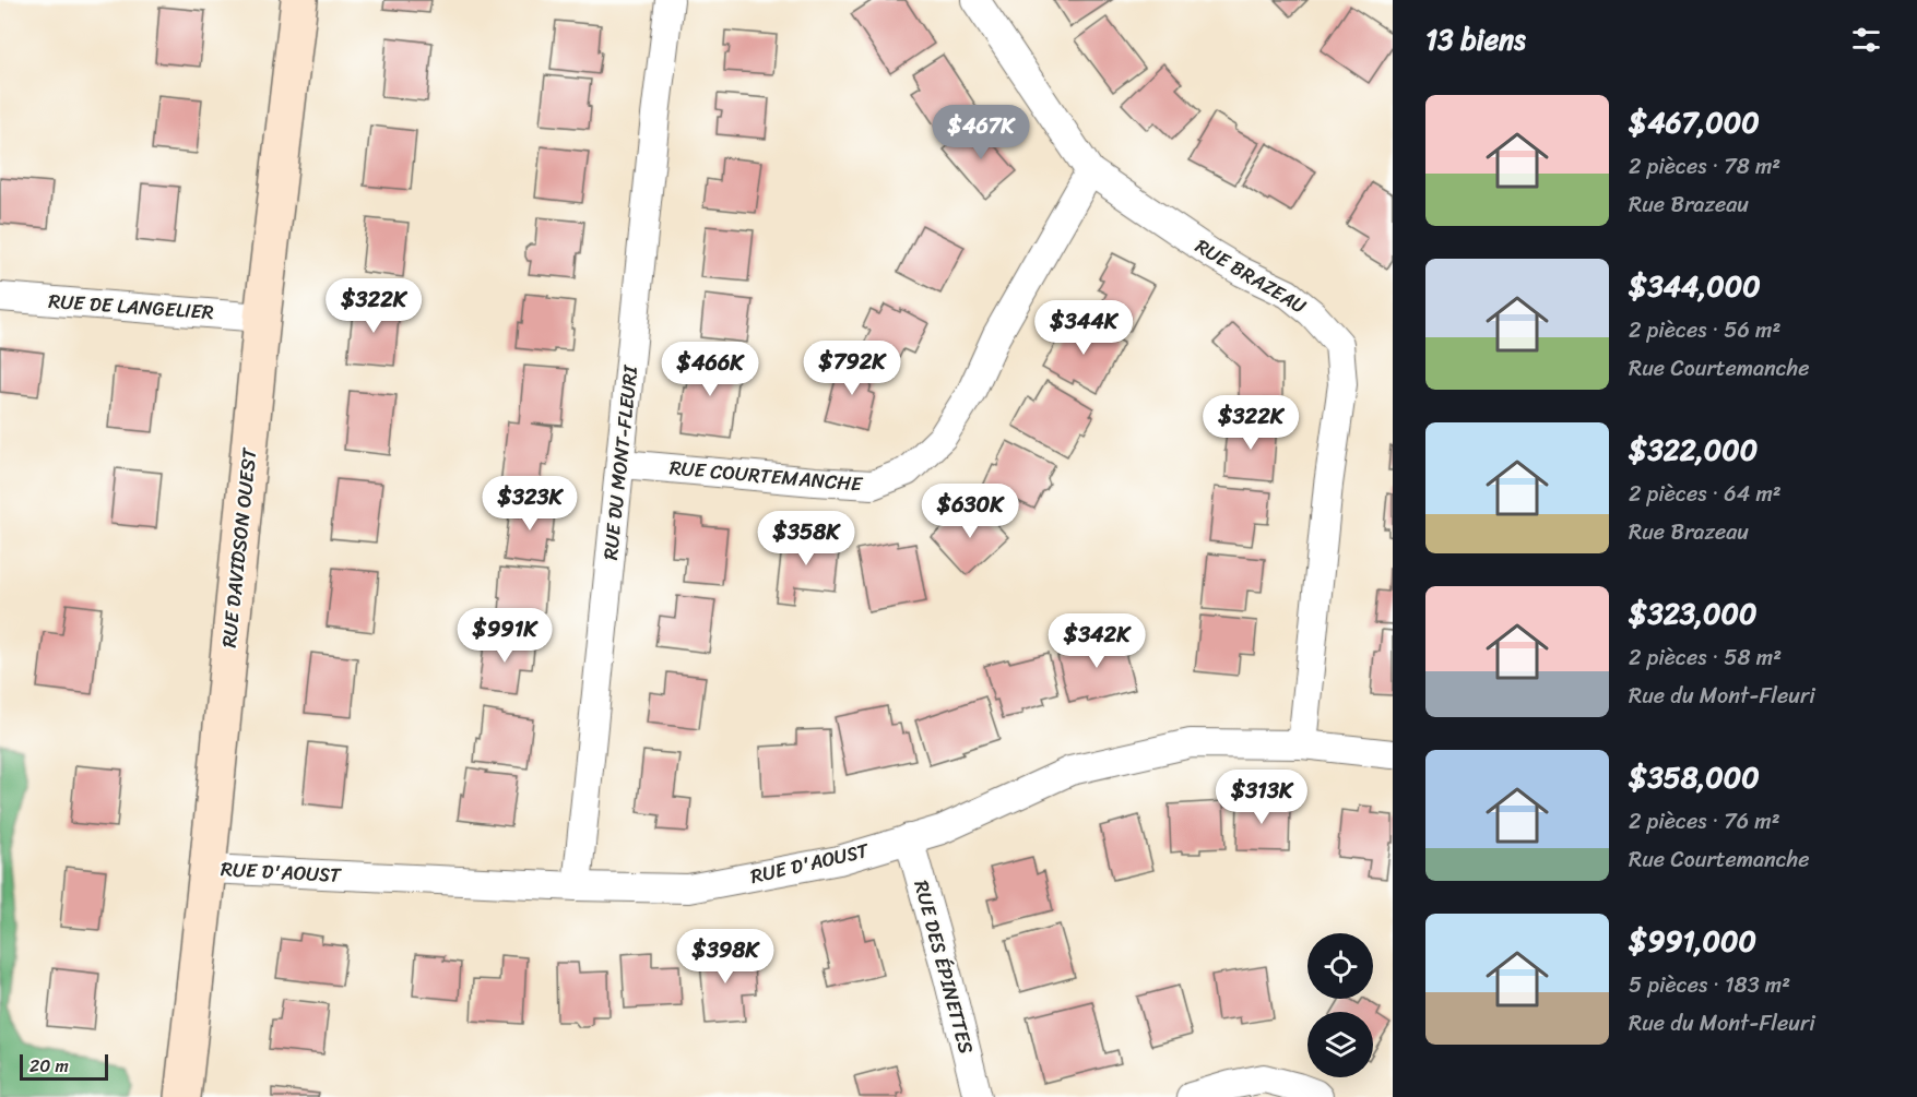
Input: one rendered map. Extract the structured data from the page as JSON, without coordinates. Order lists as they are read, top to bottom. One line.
{"streets":{"street":["RUE BRAZEAU","RUE DE LANGELIER","RUE DU MONT-FLEURI","RUE COURTEMANCHE","RUE DAVIDSON OUEST","RUE D'AOUST","RUE DES ÉPINETTES"]},"crossings":[["RUE BRAZEAU","RUE COURTEMANCHE"],["RUE BRAZEAU","RUE D'AOUST"],["RUE DE LANGELIER","RUE DAVIDSON OUEST"],["RUE DU MONT-FLEURI","RUE COURTEMANCHE"],["RUE DU MONT-FLEURI","RUE D'AOUST"],["RUE DAVIDSON OUEST","RUE D'AOUST"],["RUE D'AOUST","RUE DES ÉPINETTES"]],"scale_bar":"20 m","page":{"heading":"13 biens","list":[{"name":"$467,000","note":"2 pièces · 78 m² · Rue Brazeau"},{"name":"$344,000","note":"2 pièces · 56 m² · Rue Courtemanche"},{"name":"$322,000","note":"2 pièces · 64 m² · Rue Brazeau"},{"name":"$323,000","note":"2 pièces · 58 m² · Rue du Mont-Fleuri"},{"name":"$358,000","note":"2 pièces · 76 m² · Rue Courtemanche"},{"name":"$991,000","note":"5 pièces · 183 m² · Rue du Mont-Fleuri"}],"price":["$467K","$322K","$344K","$792K","$466K","$322K","$323K","$630K","$358K","$991K","$342K","$313K","$398K"],"scale":"20 m"}}
